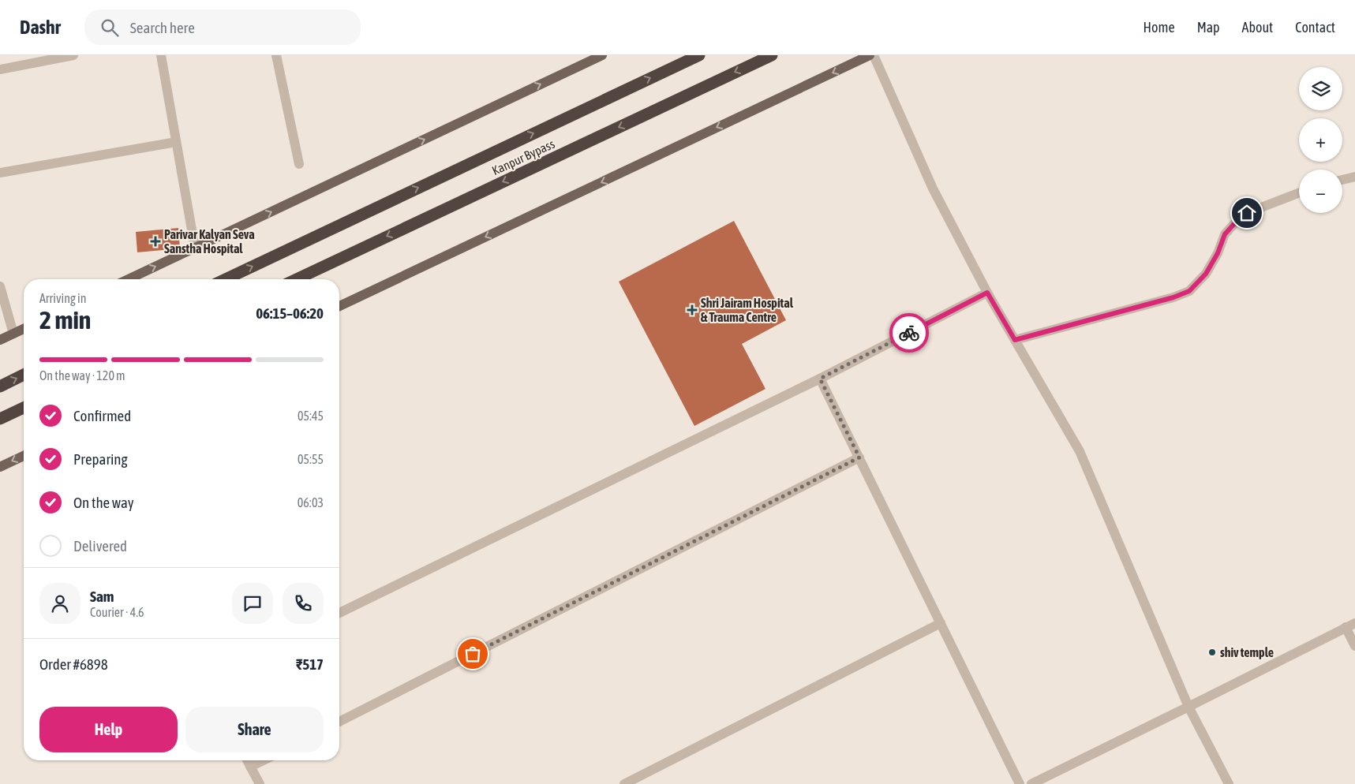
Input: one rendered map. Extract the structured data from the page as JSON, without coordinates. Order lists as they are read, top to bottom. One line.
{"streets":{"highway":["Kanpur Bypass"]},"places":{"health":["Parivar Kalyan Seva Sanstha Hospital","Shri Jairam Hospital & Trauma Centre"],"other":["shiv temple"]},"page":{"header":"Dashr","search":"Search here","nav":["Home","Map","About","Contact"],"map_buttons":["+","−"],"heading":["2 min","Arriving in","06:15–06:20"],"panel":["Sam","Courier · 4.6","Order #6898","₹517"],"bar":"On the way · 120 m","list":[["Confirmed","05:45"],["Preparing","05:55"],["On the way","06:03"],"Delivered"],"buttons":["Help","Share"]}}
